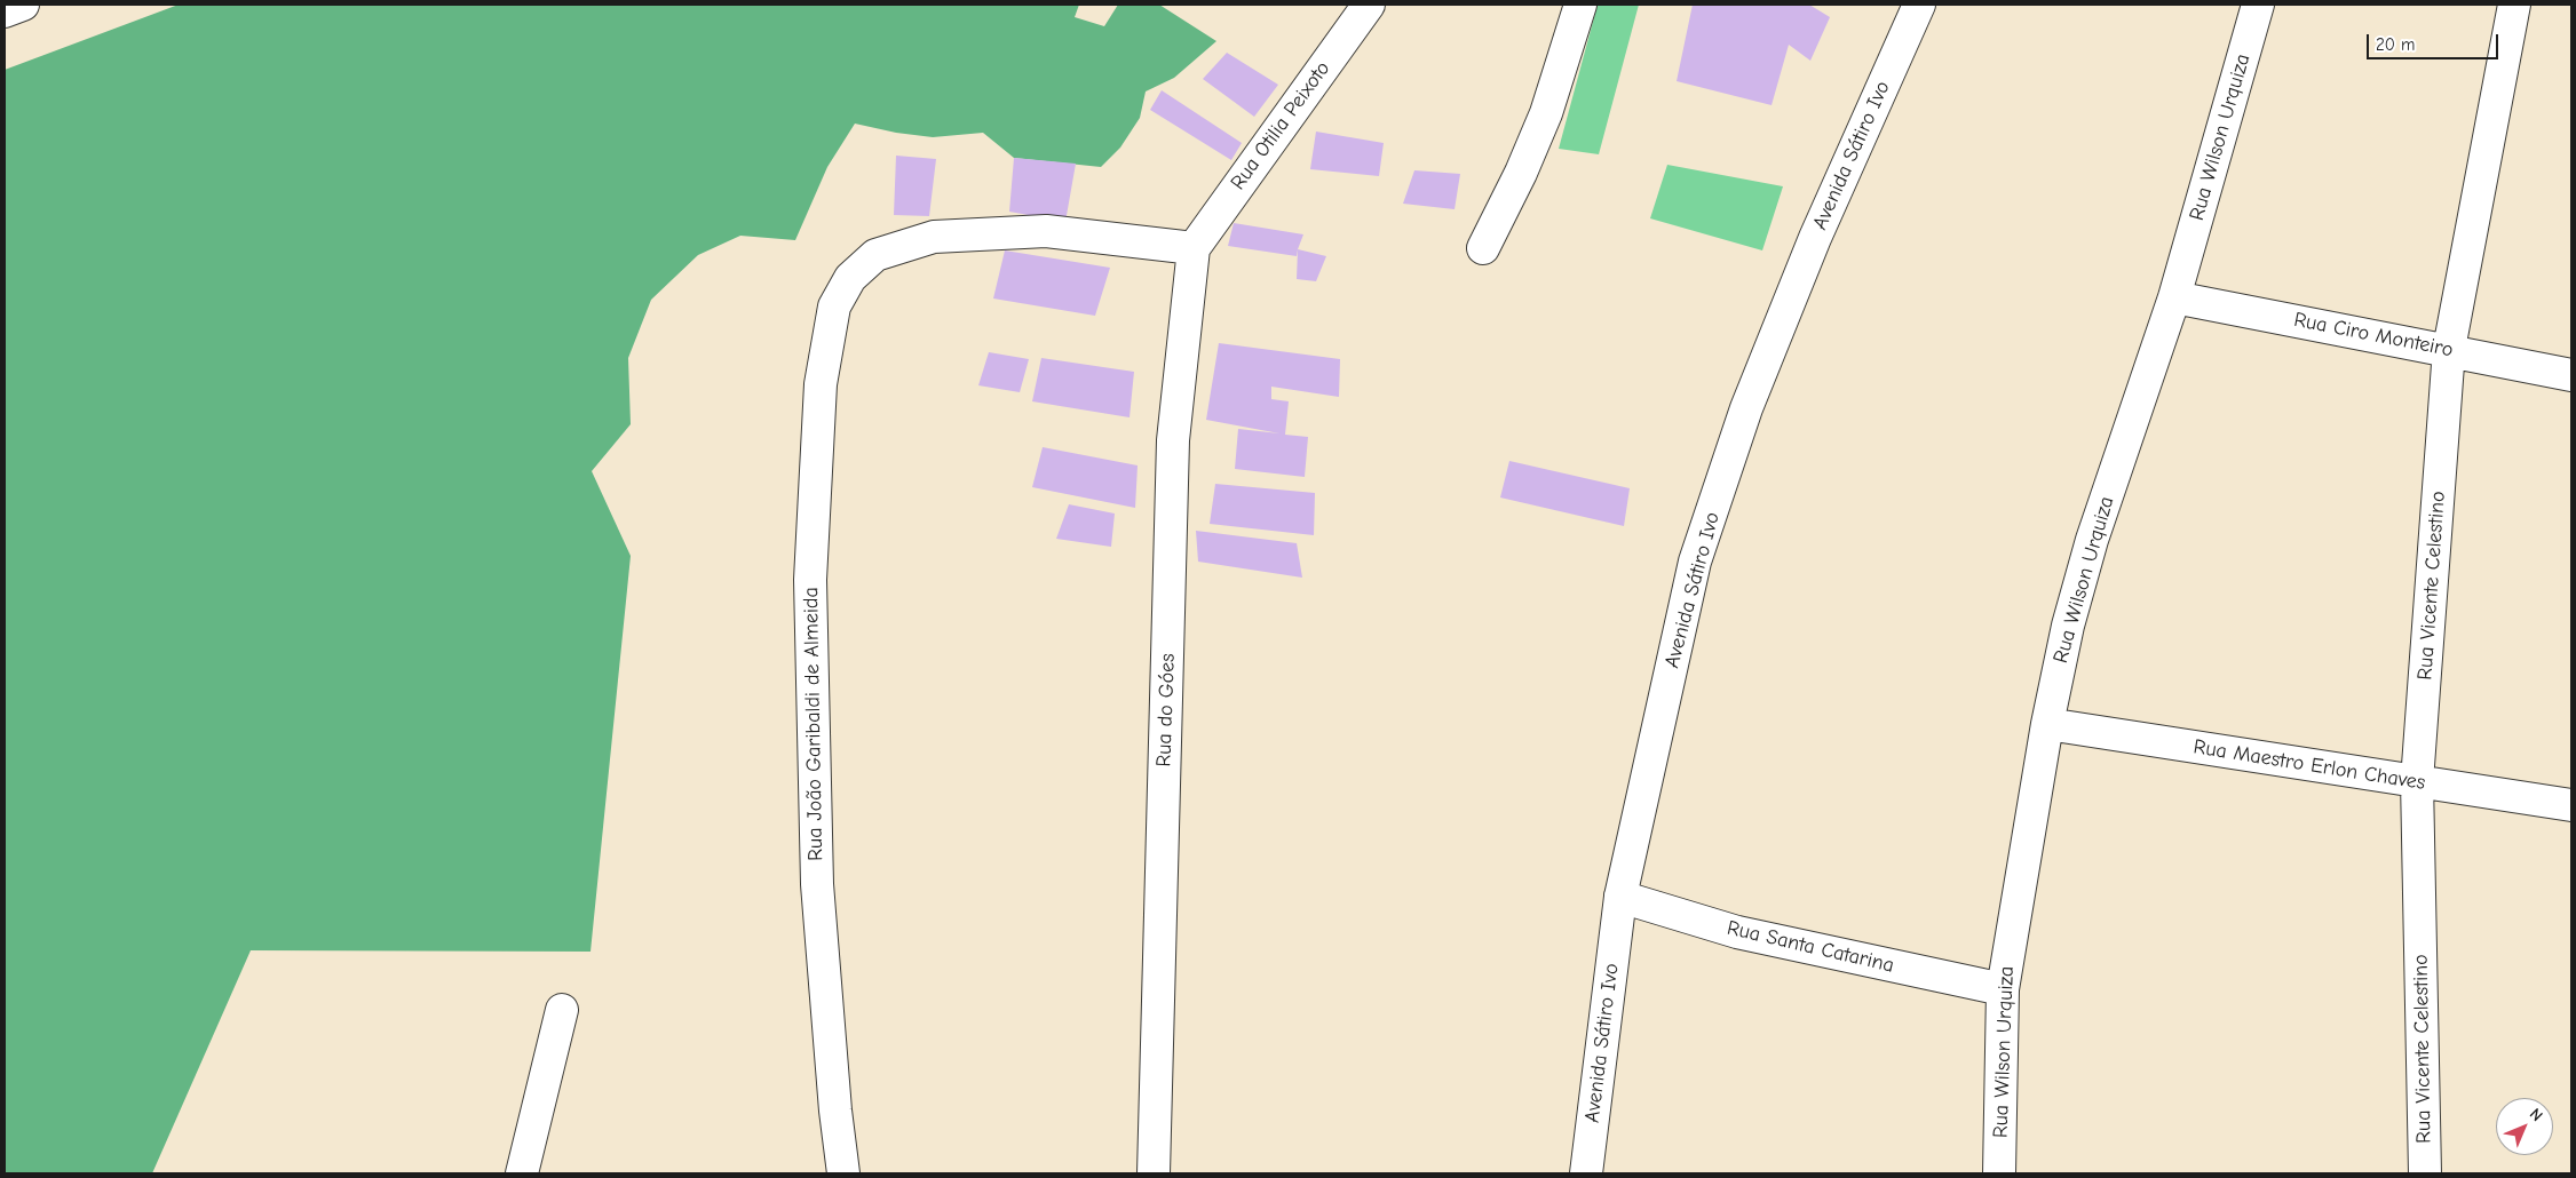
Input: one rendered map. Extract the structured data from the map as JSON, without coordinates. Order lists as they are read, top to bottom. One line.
{"streets":{"street":["Rua Otilia Peixoto","Rua Wilson Urquiza","Avenida Sátiro Ivo","Rua Ciro Monteiro","Rua Vicente Celestino","Rua do Góes","Rua João Garibaldi de Almeida","Rua Maestro Erlon Chaves","Rua Santa Catarina"]},"crossings":[["Rua Otilia Peixoto","Rua do Góes"],["Rua Otilia Peixoto","Rua João Garibaldi de Almeida"],["Rua Wilson Urquiza","Rua Ciro Monteiro"],["Rua Wilson Urquiza","Rua Maestro Erlon Chaves"],["Rua Wilson Urquiza","Rua Santa Catarina"],["Avenida Sátiro Ivo","Rua Santa Catarina"],["Rua Ciro Monteiro","Rua Vicente Celestino"],["Rua Vicente Celestino","Rua Maestro Erlon Chaves"],["Rua do Góes","Rua João Garibaldi de Almeida"]],"scale_bar":"20 m","north":"top right"}
